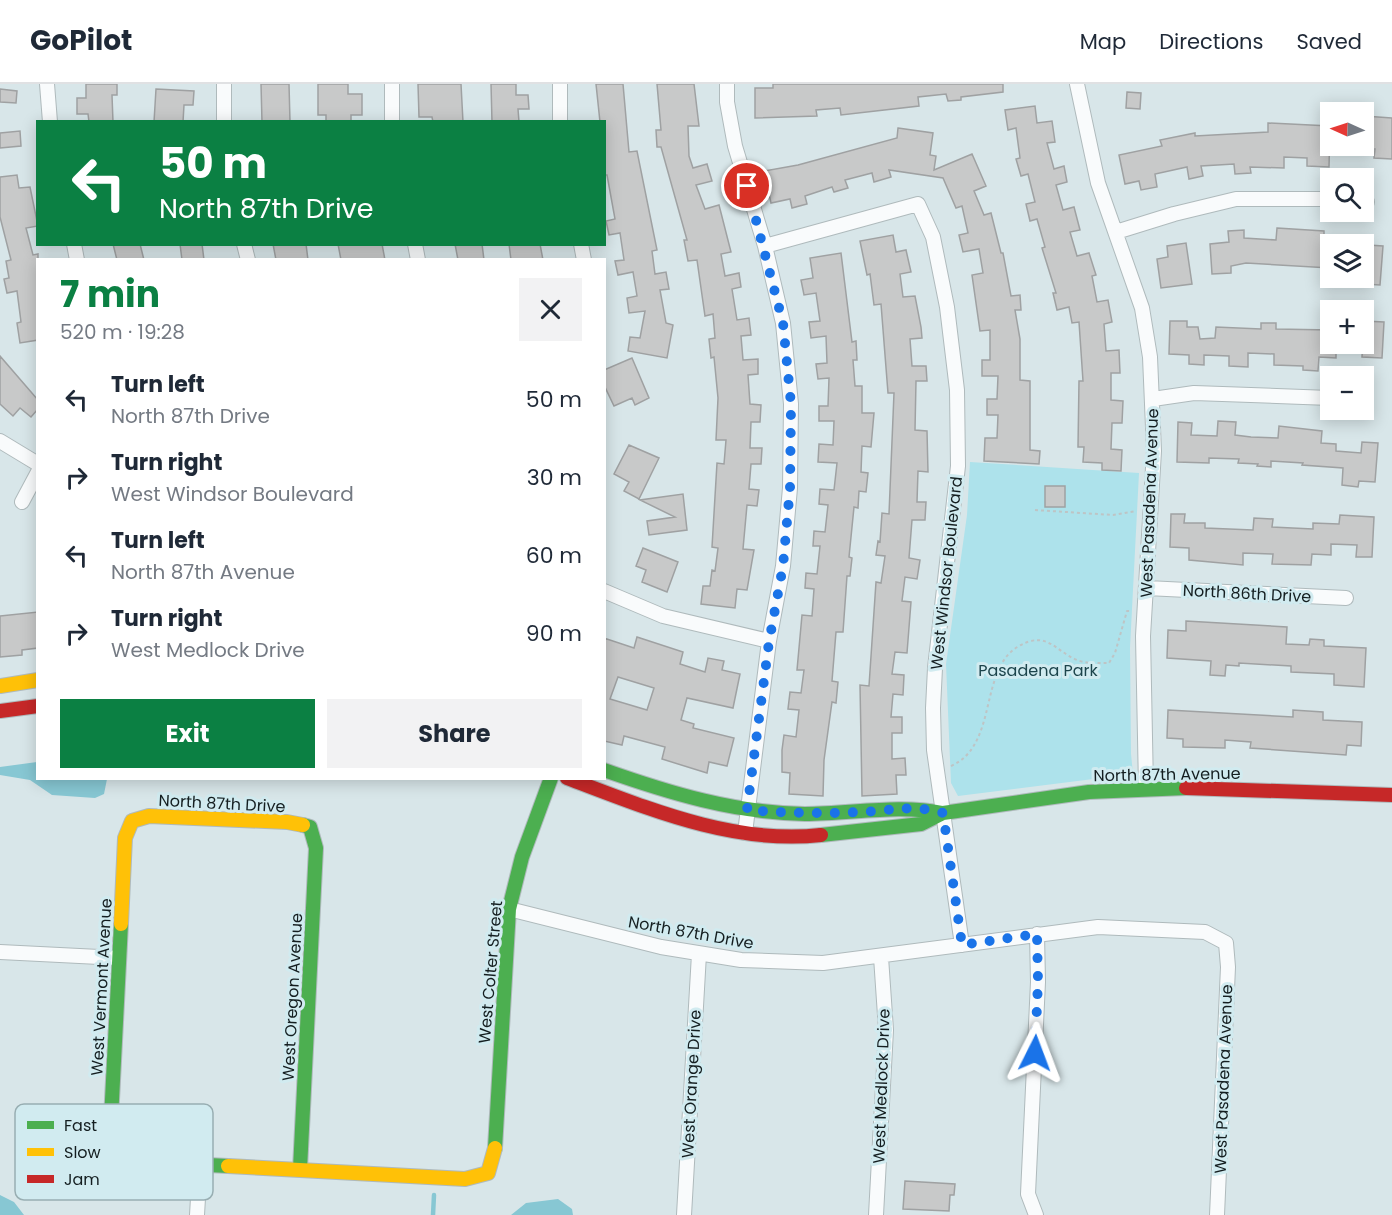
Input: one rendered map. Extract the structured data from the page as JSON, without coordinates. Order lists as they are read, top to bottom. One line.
{"streets":{"street":["West Pasadena Avenue","West Windsor Boulevard","North 86th Drive","North 87th Avenue","North 87th Drive","West Colter Street","West Vermont Avenue","West Oregon Avenue","West Orange Drive","West Medlock Drive"]},"crossings":[["West Pasadena Avenue","North 86th Drive"],["West Pasadena Avenue","North 87th Avenue"],["West Pasadena Avenue","North 87th Drive"],["West Windsor Boulevard","North 87th Avenue"],["West Windsor Boulevard","North 87th Drive"],["North 87th Drive","West Colter Street"],["North 87th Drive","West Vermont Avenue"],["North 87th Drive","West Oregon Avenue"],["North 87th Drive","West Orange Drive"],["North 87th Drive","West Medlock Drive"],["West Colter Street","West Oregon Avenue"]],"parks":["Pasadena Park"],"legend":["Fast","Slow","Jam"],"north":"left","page":{"header":"GoPilot","nav":["Map","Directions","Saved"],"map_buttons":["+","−"],"turn":["50 m","North 87th Drive"],"heading":["7 min","520 m · 19:28"],"list":[{"name":"Turn left","note":"North 87th Drive","value":"50 m"},{"name":"Turn right","note":"West Windsor Boulevard","value":"30 m"},{"name":"Turn left","note":"North 87th Avenue","value":"60 m"},{"name":"Turn right","note":"West Medlock Drive","value":"90 m"}],"buttons":["Exit","Share"]}}
